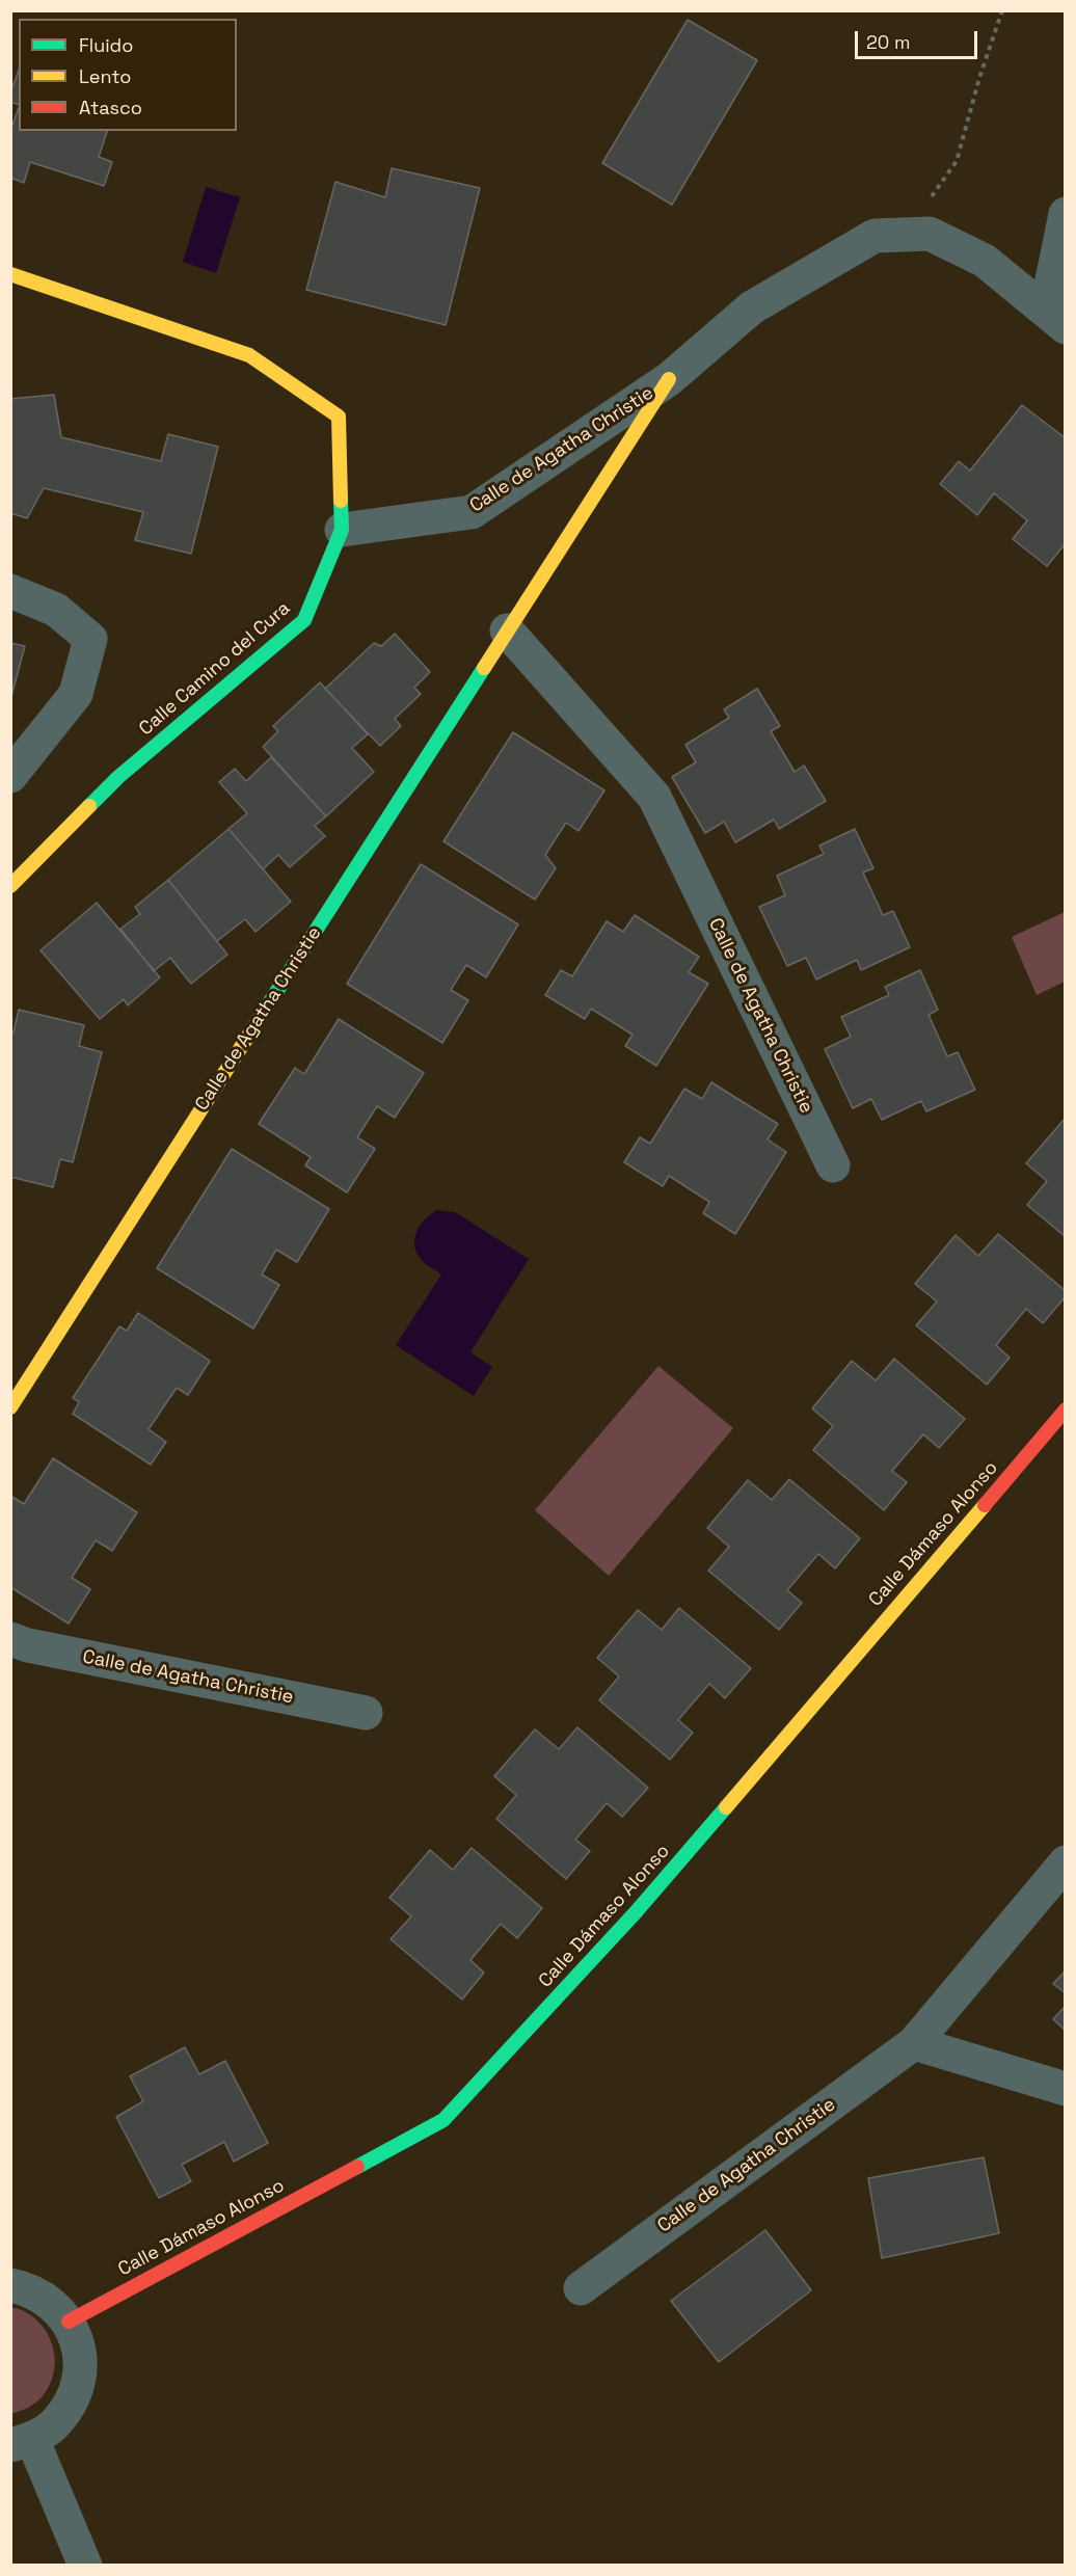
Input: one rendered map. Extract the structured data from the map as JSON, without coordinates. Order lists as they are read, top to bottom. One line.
{"streets":{"street":["Calle de Agatha Christie","Calle Camino del Cura","Calle Dámaso Alonso"]},"crossings":[["Calle de Agatha Christie","Calle Camino del Cura"]],"legend":["Fluido","Lento","Atasco"],"scale_bar":"20 m"}
